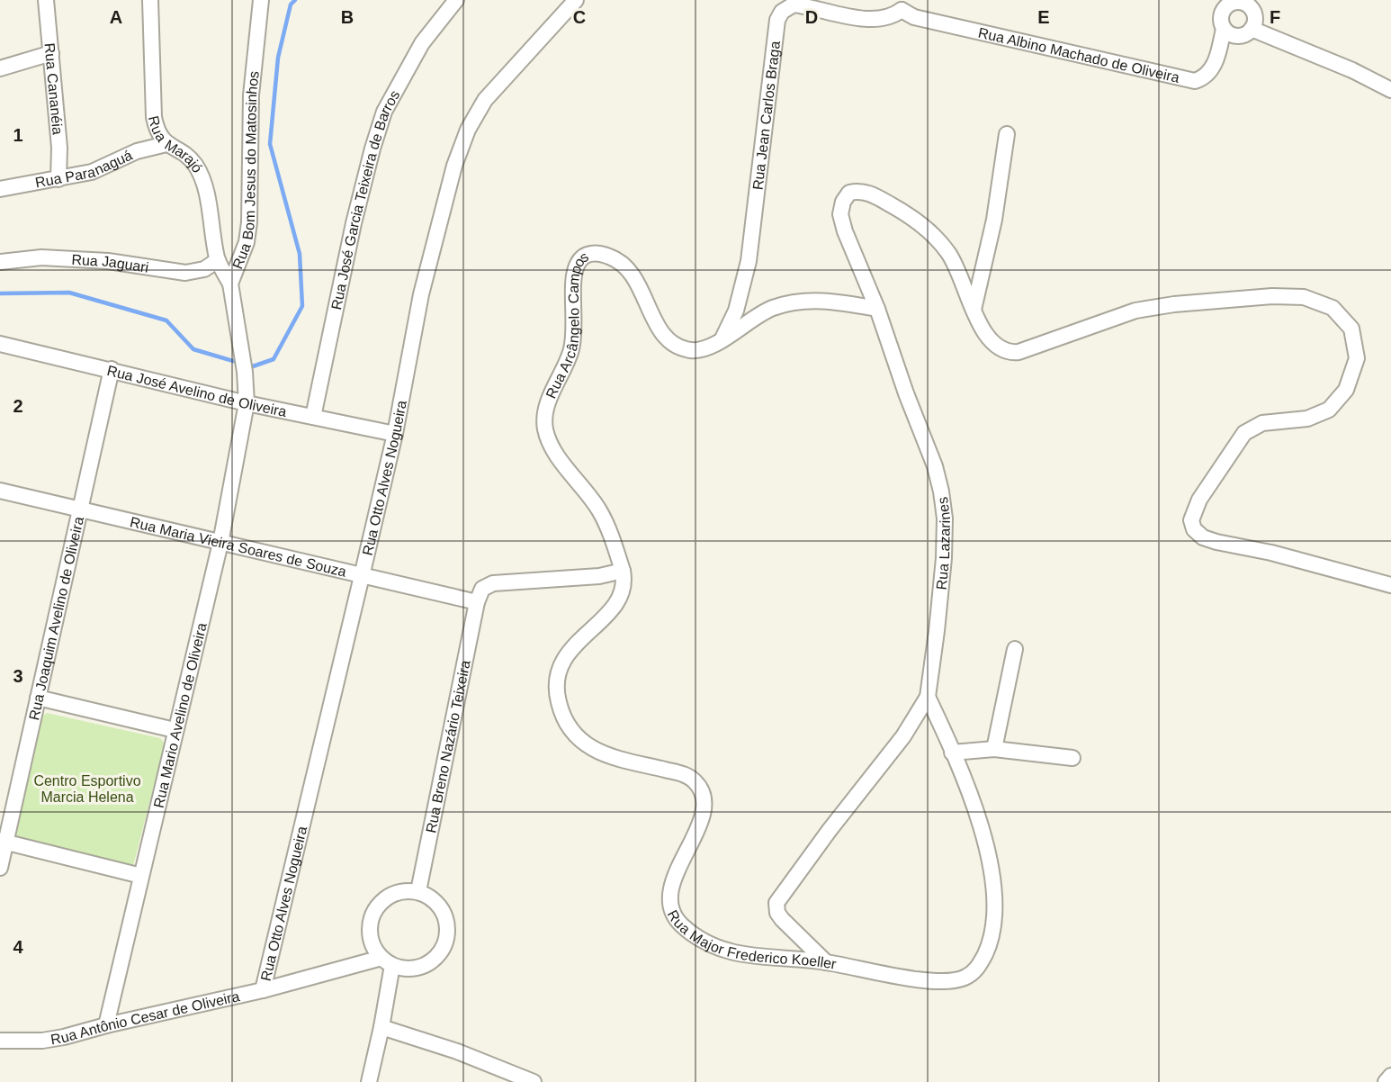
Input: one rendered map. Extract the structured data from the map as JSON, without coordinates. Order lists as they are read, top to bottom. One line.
{"streets":{"street":["Rua Albino Machado de Oliveira","Rua Cananéia","Rua Jean Carlos Braga","Rua Marajó","Rua Paranaguá","Rua Bom Jesus do Matosinhos","Rua José Garcia Teixeira de Barros","Rua Jaguari","Rua Arcângelo Campos","Rua José Avelino de Oliveira","Rua Otto Alves Nogueira","Rua Lazarines","Rua Maria Vieira Soares de Souza","Rua Joaquim Avelino de Oliveira","Rua Mario Avelino de Oliveira","Rua Breno Nazário Teixeira","Rua Major Frederico Koeller","Rua Antônio Cesar de Oliveira"]},"crossings":[["Rua Albino Machado de Oliveira","Rua Jean Carlos Braga"],["Rua Cananéia","Rua Paranaguá"],["Rua Jean Carlos Braga","Rua Arcângelo Campos"],["Rua Marajó","Rua Paranaguá"],["Rua Marajó","Rua Bom Jesus do Matosinhos"],["Rua Marajó","Rua Jaguari"],["Rua Bom Jesus do Matosinhos","Rua José Avelino de Oliveira"],["Rua Bom Jesus do Matosinhos","Rua Mario Avelino de Oliveira"],["Rua José Garcia Teixeira de Barros","Rua José Avelino de Oliveira"],["Rua Arcângelo Campos","Rua Lazarines"],["Rua Arcângelo Campos","Rua Major Frederico Koeller"],["Rua José Avelino de Oliveira","Rua Otto Alves Nogueira"],["Rua José Avelino de Oliveira","Rua Joaquim Avelino de Oliveira"],["Rua José Avelino de Oliveira","Rua Mario Avelino de Oliveira"],["Rua Otto Alves Nogueira","Rua Maria Vieira Soares de Souza"],["Rua Otto Alves Nogueira","Rua Antônio Cesar de Oliveira"],["Rua Lazarines","Rua Major Frederico Koeller"],["Rua Maria Vieira Soares de Souza","Rua Joaquim Avelino de Oliveira"],["Rua Maria Vieira Soares de Souza","Rua Mario Avelino de Oliveira"],["Rua Maria Vieira Soares de Souza","Rua Breno Nazário Teixeira"],["Rua Mario Avelino de Oliveira","Rua Antônio Cesar de Oliveira"],["Rua Breno Nazário Teixeira","Rua Antônio Cesar de Oliveira"]],"parks":["Centro Esportivo Marcia Helena"],"grid":{"columns":["A","B","C","D","E","F"],"rows":["1","2","3","4"]}}
